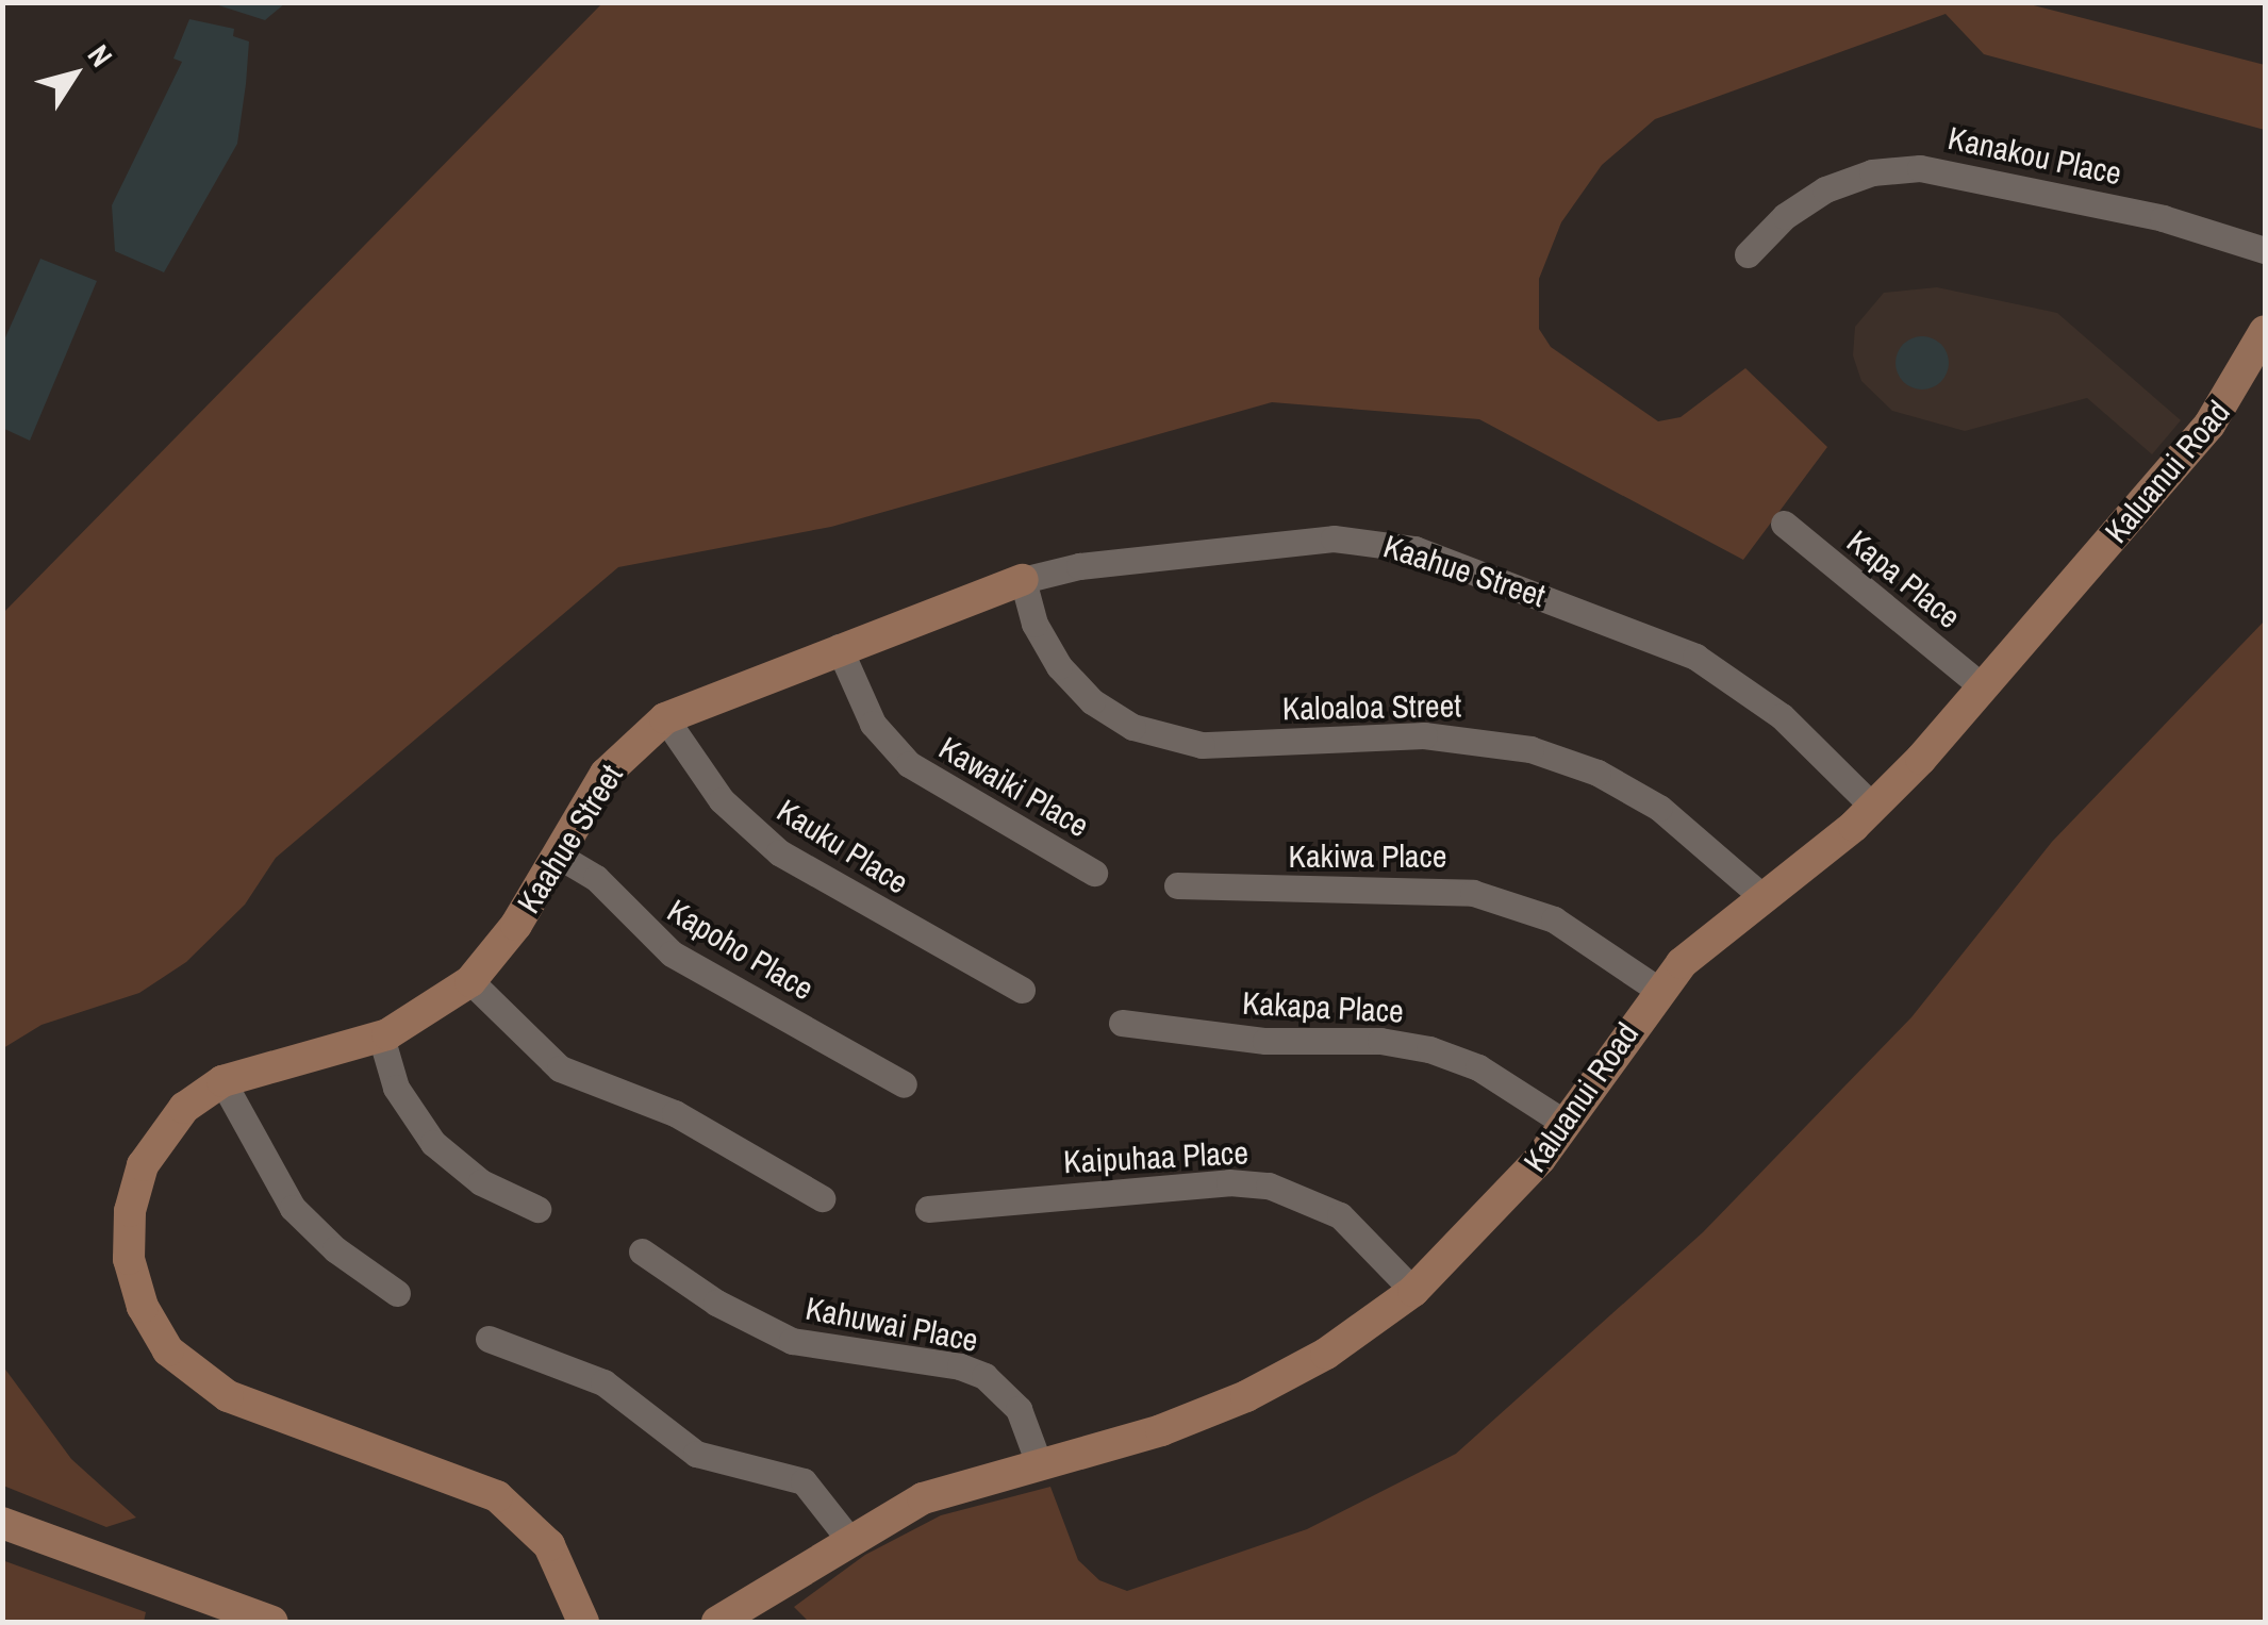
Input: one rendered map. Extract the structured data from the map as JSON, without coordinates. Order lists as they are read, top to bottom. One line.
{"streets":{"street":["Kanakou Place","Kaluanui Road","Kaahue Street","Kapa Place","Kaloaloa Street","Kawaiki Place","Kauku Place","Kakiwa Place","Kapoho Place","Kakapa Place","Kaipuhaa Place","Kahuwai Place"]},"crossings":[["Kaluanui Road","Kaahue Street"],["Kaluanui Road","Kapa Place"],["Kaluanui Road","Kaloaloa Street"],["Kaluanui Road","Kakiwa Place"],["Kaluanui Road","Kakapa Place"],["Kaluanui Road","Kaipuhaa Place"],["Kaluanui Road","Kahuwai Place"],["Kaahue Street","Kaloaloa Street"],["Kaahue Street","Kawaiki Place"],["Kaahue Street","Kauku Place"],["Kaahue Street","Kapoho Place"]],"north":"top right"}
